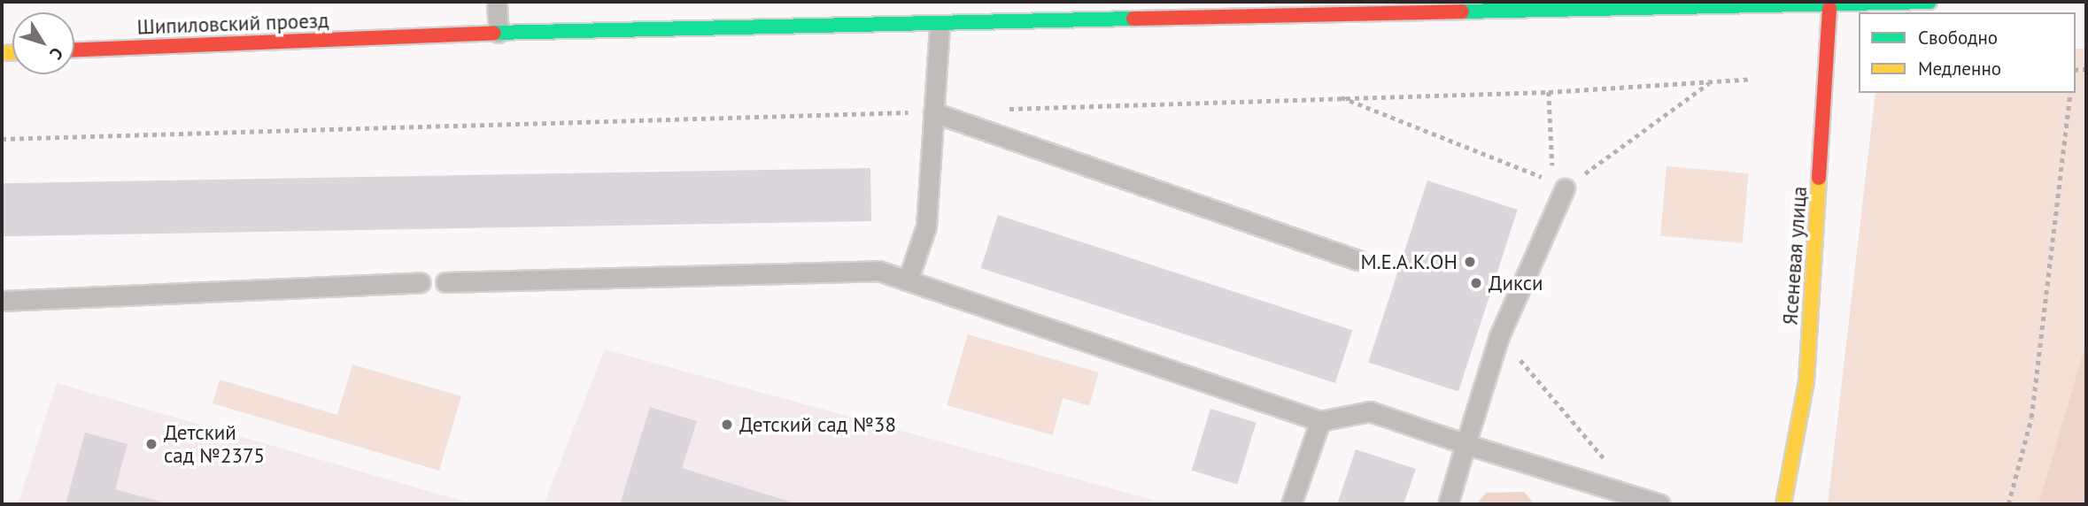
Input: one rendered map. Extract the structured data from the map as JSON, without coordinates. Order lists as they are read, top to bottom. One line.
{"streets":{"street":["Шипиловский проезд","Ясеневая улица"]},"crossings":[["Шипиловский проезд","Ясеневая улица"]],"places":["М.Е.А.К.ОН","Дикси","Детский сад №38","Детский сад №2375"],"legend":["Свободно","Медленно"],"north":"bottom right"}
